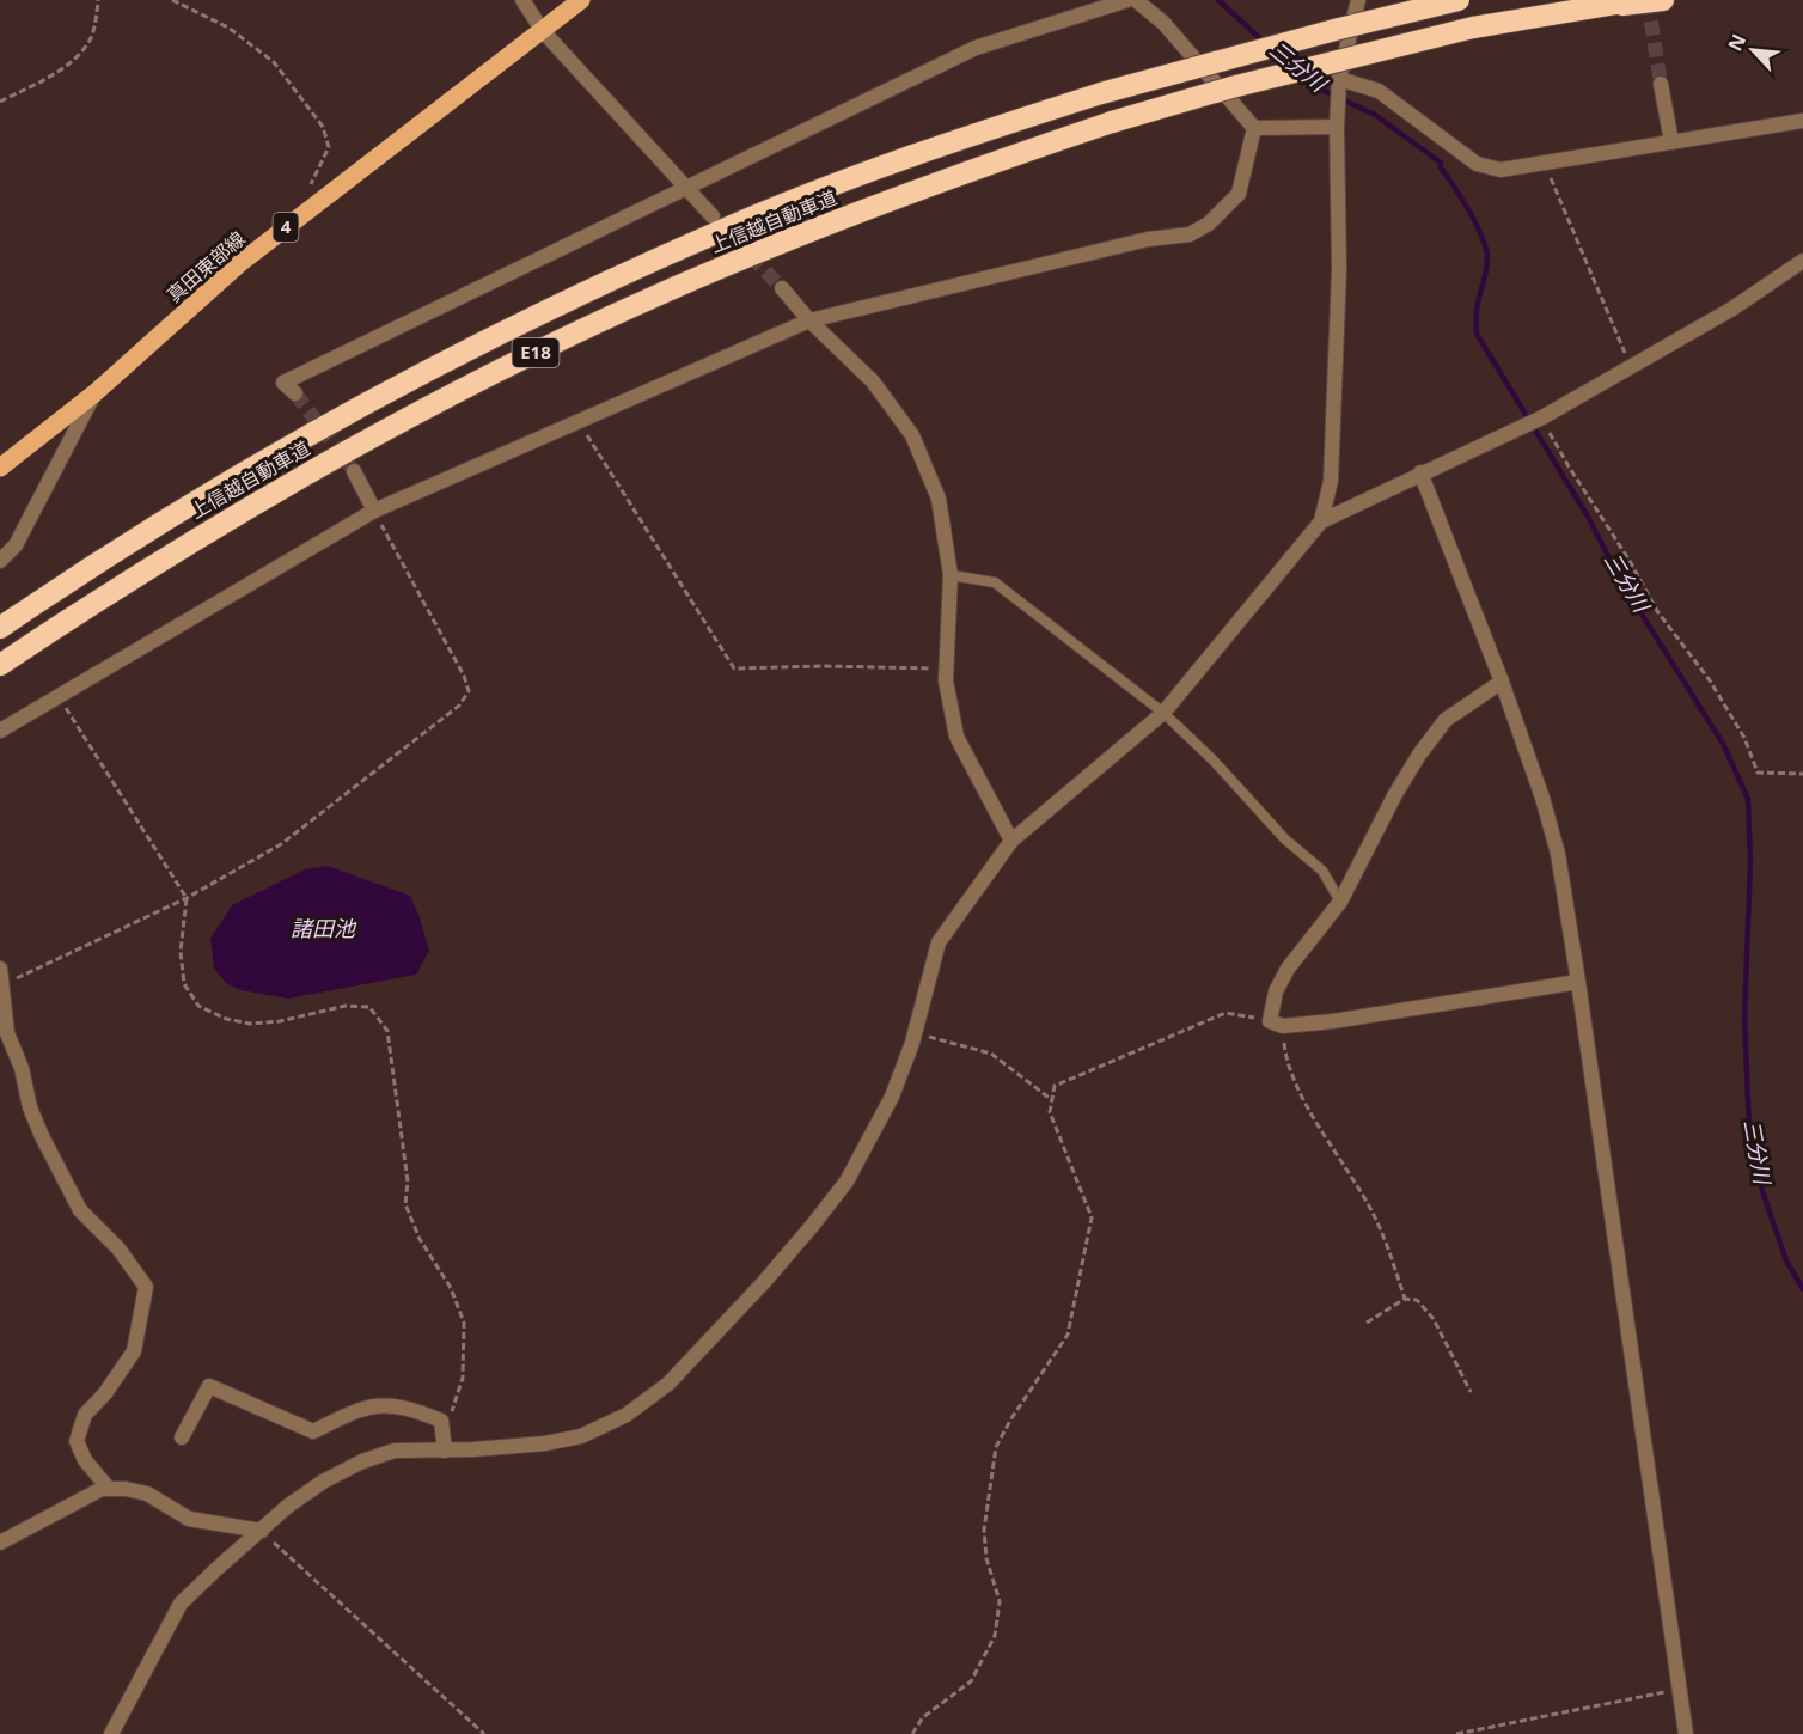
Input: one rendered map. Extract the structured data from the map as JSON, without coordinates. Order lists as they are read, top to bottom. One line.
{"streets":{"highway":["上信越自動車道","E18"],"main road":["4","真田東部線"]},"water":["三分川","諸田池"],"north":"top left"}
